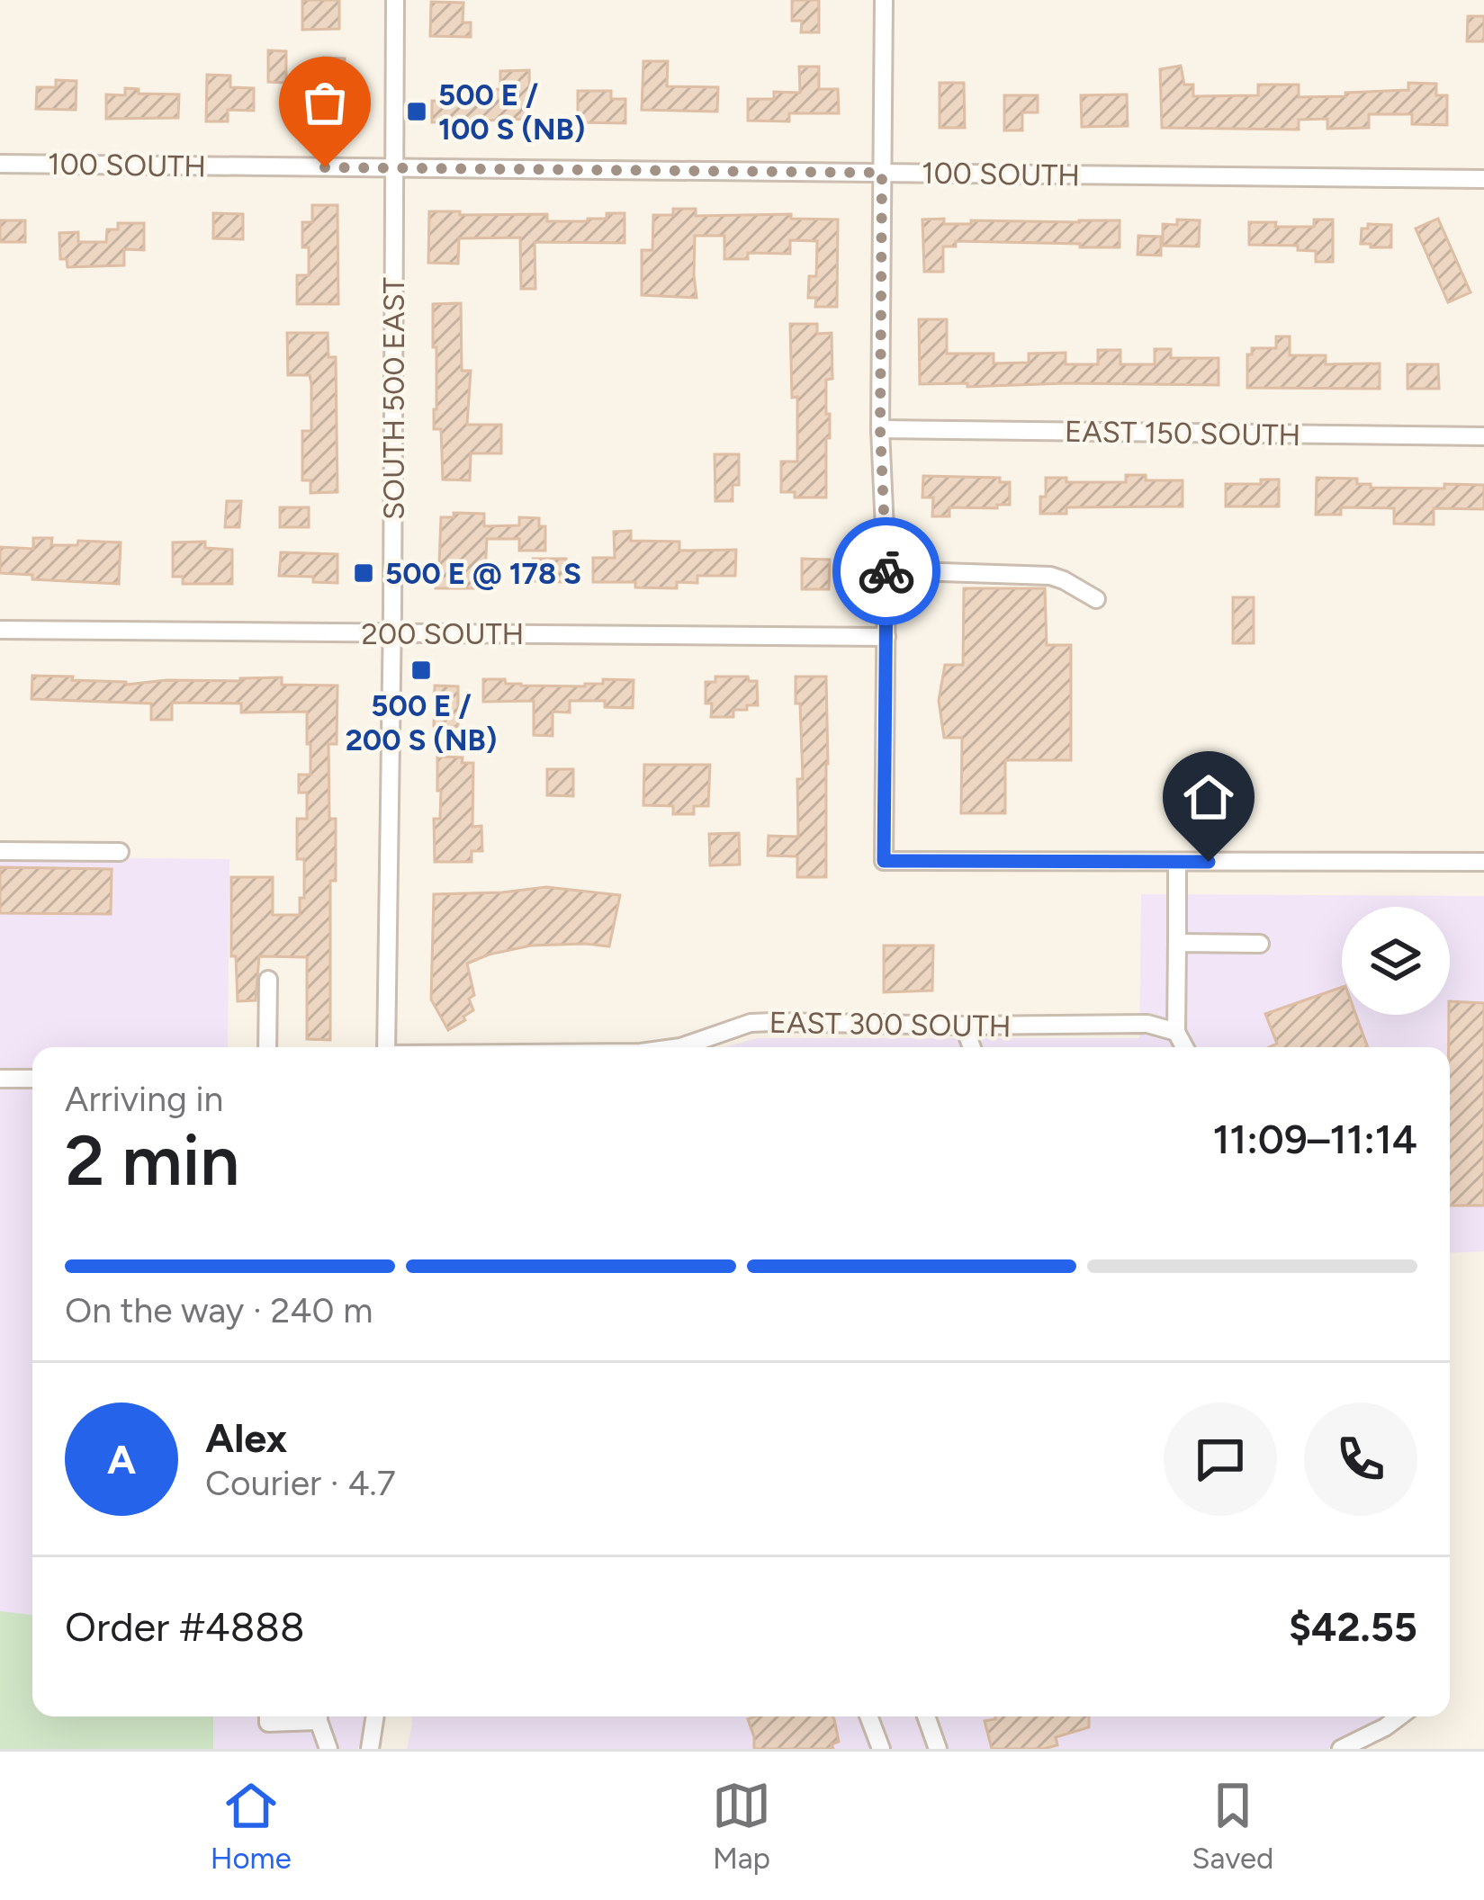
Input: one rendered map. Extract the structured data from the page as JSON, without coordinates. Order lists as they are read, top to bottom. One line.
{"streets":{"street":["100 SOUTH","SOUTH 500 EAST","EAST 150 SOUTH","200 SOUTH","EAST 300 SOUTH"]},"crossings":[["100 SOUTH","SOUTH 500 EAST"],["SOUTH 500 EAST","200 SOUTH"]],"places":{"transit":["500 E / 100 S (NB)","500 E @ 178 S","500 E / 200 S (NB)"]},"page":{"heading":["2 min","Arriving in","11:09–11:14"],"panel":["Alex","Courier · 4.7","Order #4888","$42.55"],"bar":"On the way · 240 m","round":"A","tabs":["Home","Map","Saved"]}}
